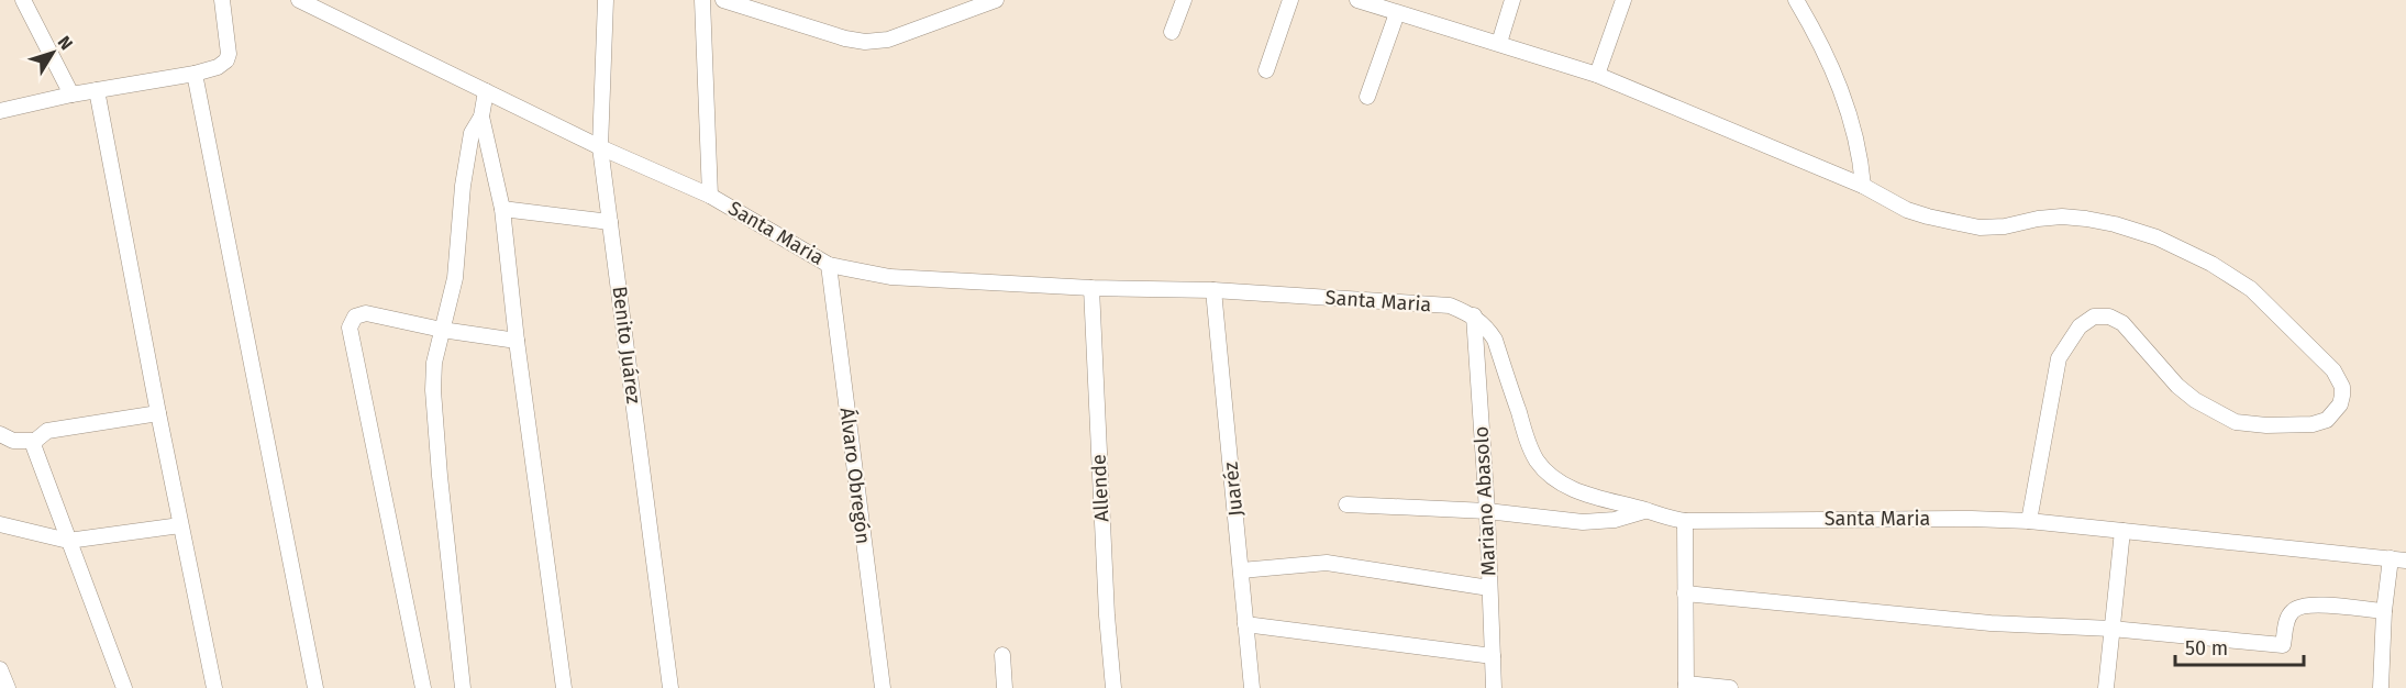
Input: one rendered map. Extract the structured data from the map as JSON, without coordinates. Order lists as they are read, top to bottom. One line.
{"streets":{"street":["Santa Maria","Benito Juárez","Álvaro Obregón","Allende","Juaréz","Mariano Abasolo"]},"crossings":[["Santa Maria","Benito Juárez"],["Santa Maria","Álvaro Obregón"],["Santa Maria","Allende"],["Santa Maria","Juaréz"],["Santa Maria","Mariano Abasolo"]],"scale_bar":"50 m","north":"top right"}
